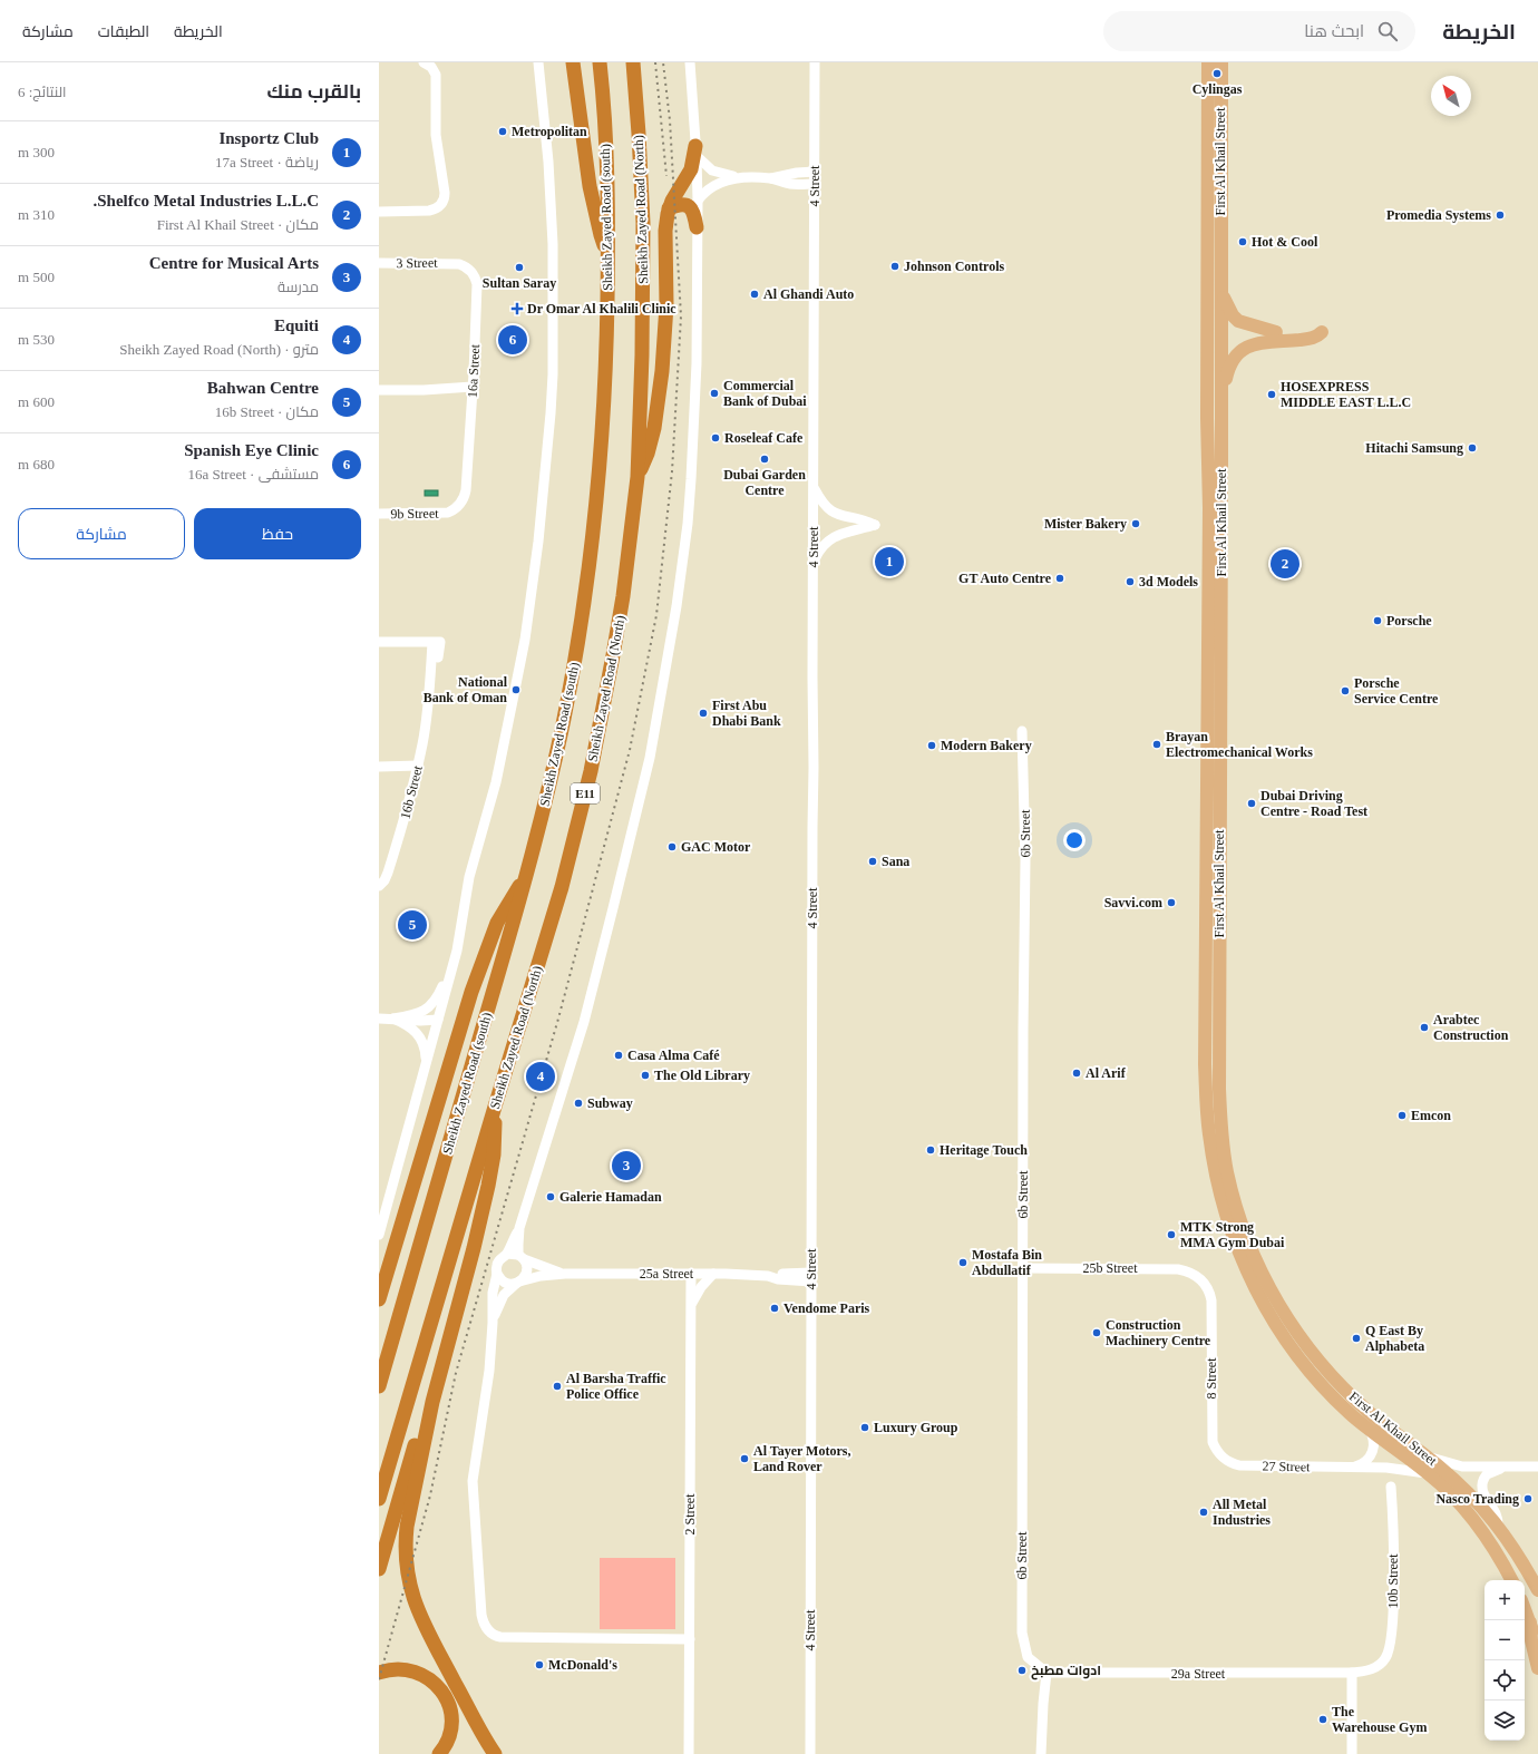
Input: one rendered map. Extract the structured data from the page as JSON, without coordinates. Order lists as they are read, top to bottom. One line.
{"streets":{"highway":["Sheikh Zayed Road (North)","Sheikh Zayed Road (south)","E11"],"main road":["First Al Khail Street"],"street":["4 Street","3 Street","16a Street","9b Street","16b Street","6b Street","25b Street","25a Street","8 Street","27 Street","2 Street","10b Street","29a Street"]},"crossings":[["First Al Khail Street","27 Street"],["4 Street","25a Street"],["3 Street","16a Street"],["16a Street","9b Street"],["6b Street","25b Street"],["6b Street","29a Street"],["25b Street","8 Street"],["25a Street","2 Street"],["8 Street","27 Street"],["10b Street","29a Street"]],"places":{"other":["Cylingas","Metropolitan","Promedia Systems","Hot & Cool","Johnson Controls","Sultan Saray","Al Ghandi Auto","Commercial Bank of Dubai","HOSEXPRESS MIDDLE EAST L.L.C","Roseleaf Cafe","Hitachi Samsung","Dubai Garden Centre","Mister Bakery","GT Auto Centre","3d Models","Porsche","National Bank of Oman","Porsche Service Centre","First Abu Dhabi Bank","Brayan Electromechanical Works","Modern Bakery","Dubai Driving Centre - Road Test","GAC Motor","Sana","Savvi.com","Arabtec Construction","Casa Alma Café","Al Arif","The Old Library","Subway","Emcon","Heritage Touch","Galerie Hamadan","MTK Strong MMA Gym Dubai","Mostafa Bin Abdullatif","Vendome Paris","Construction Machinery Centre","Q East By Alphabeta","Al Barsha Traffic Police Office","Luxury Group","Al Tayer Motors, Land Rover","Nasco Trading","All Metal Industries","McDonald's","ادوات مطبخ","The Warehouse Gym"],"health":["Dr Omar Al Khalili Clinic"]},"north":"top left","page":{"header":"الخريطة","search":"ابحث هنا","nav":["الخريطة","الطبقات","مشاركة"],"heading":["بالقرب منك","النتائج: 6"],"list":[{"mark":"1","name":"Insportz Club","note":"رياضة · 17a Street","value":"300 m"},{"mark":"2","name":"Shelfco Metal Industries L.L.C.","note":"مكان · First Al Khail Street","value":"310 m"},{"mark":"3","name":"Centre for Musical Arts","note":"مدرسة","value":"500 m"},{"mark":"4","name":"Equiti","note":"مترو · Sheikh Zayed Road (North)","value":"530 m"},{"mark":"5","name":"Bahwan Centre","note":"مكان · 16b Street","value":"600 m"},{"mark":"6","name":"Spanish Eye Clinic","note":"مستشفى · 16a Street","value":"680 m"}],"pins":["6","1","2","5","4","3"],"buttons":["حفظ","مشاركة"],"map_buttons":["+","−"]}}
